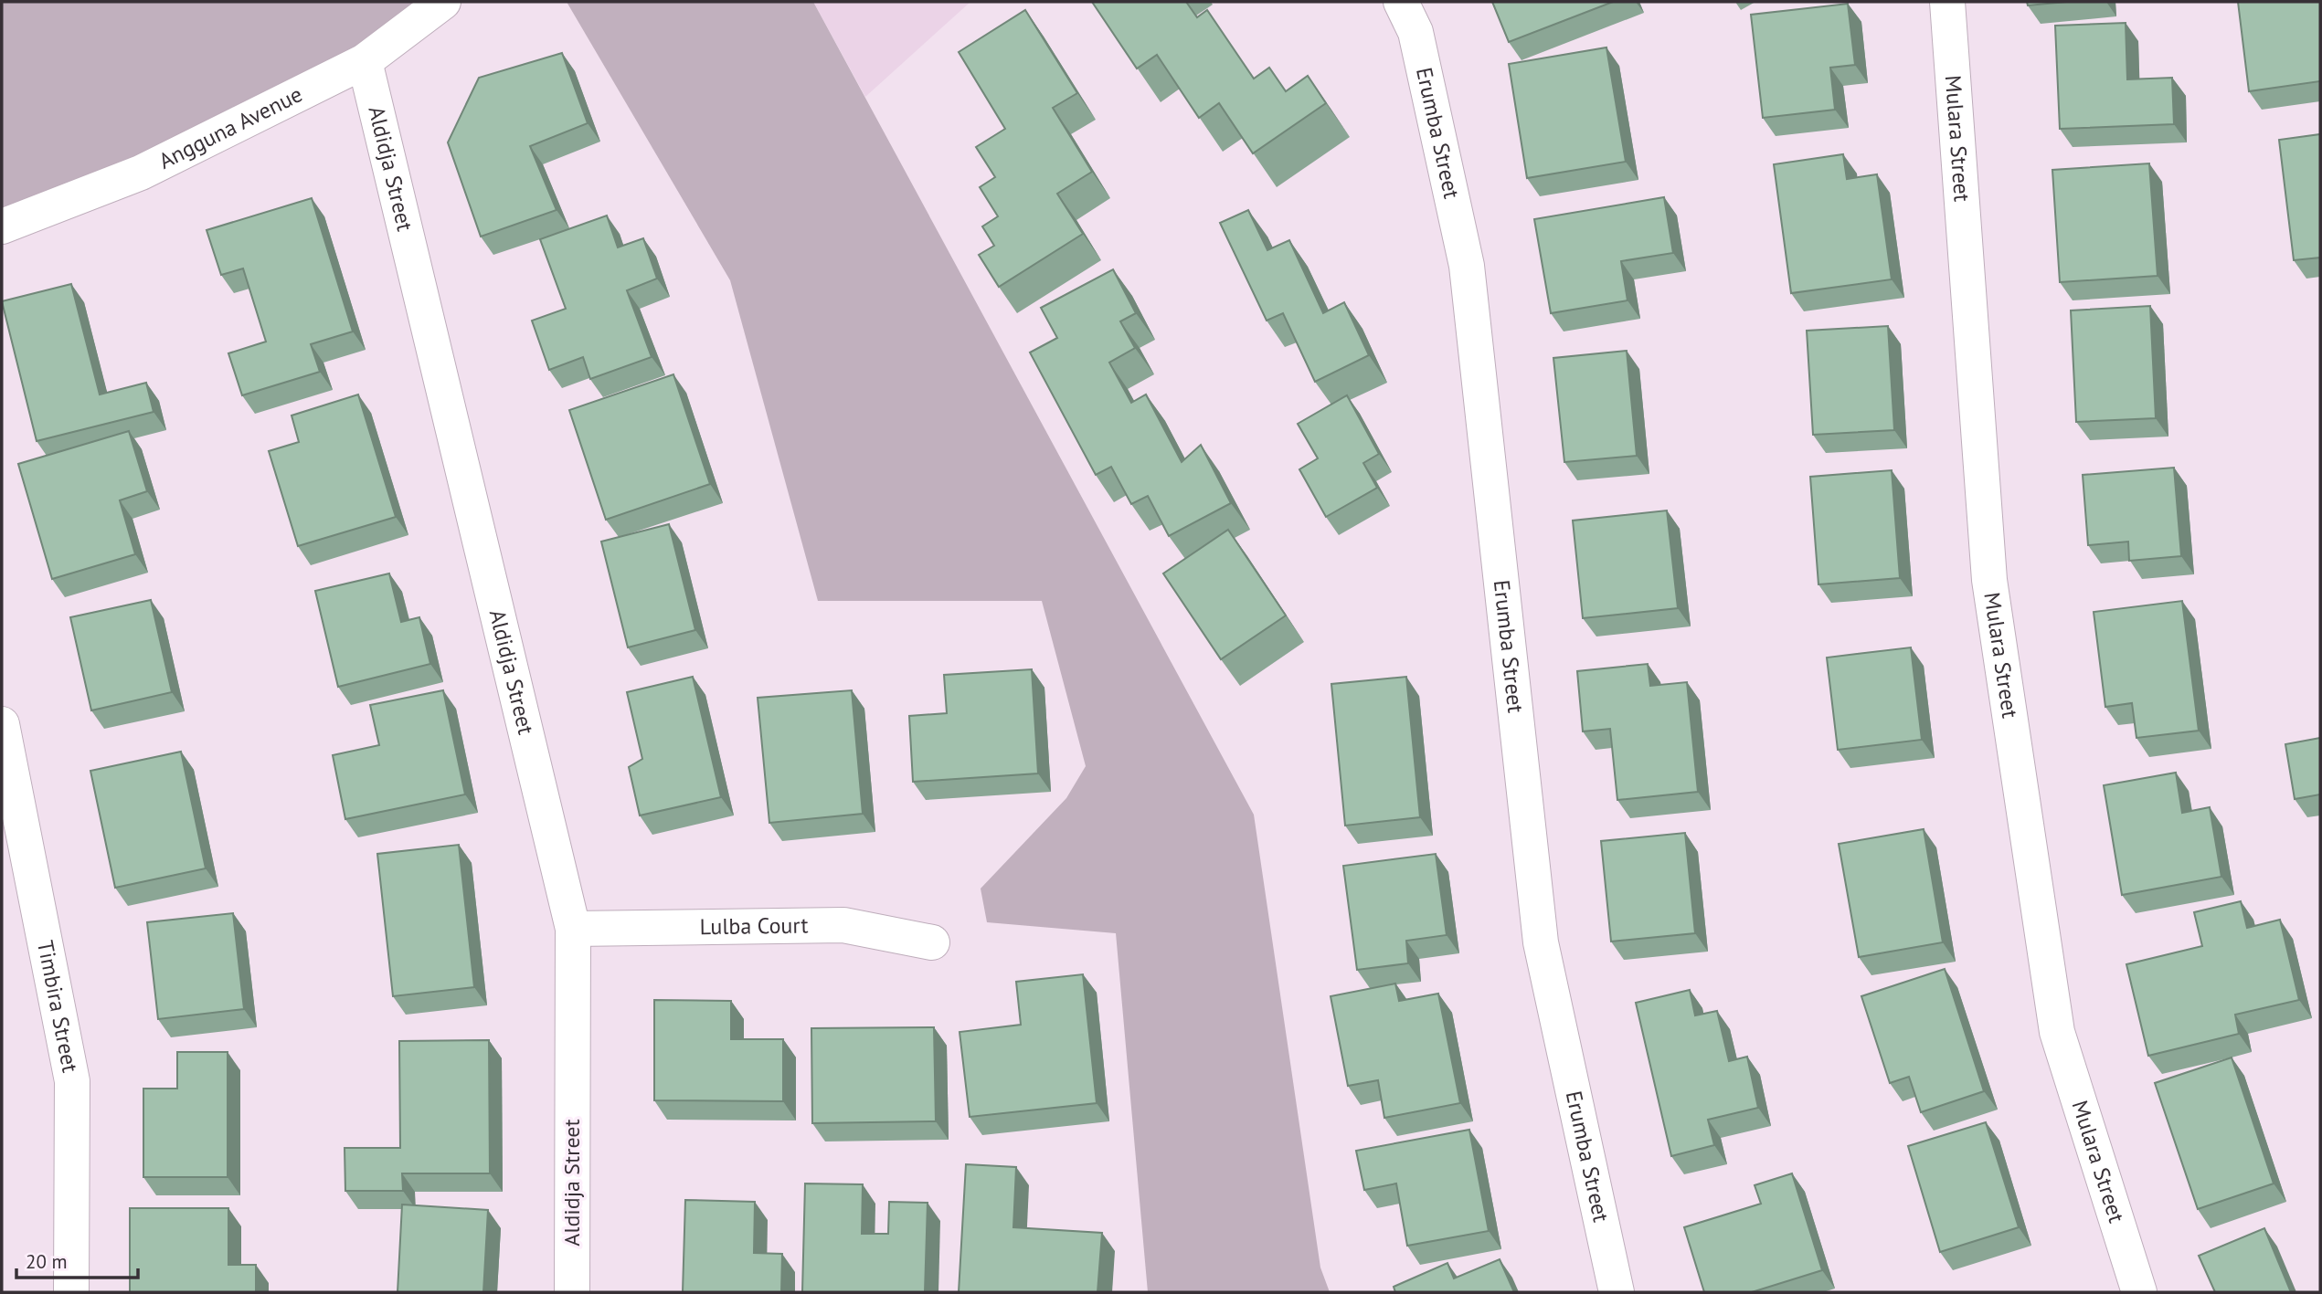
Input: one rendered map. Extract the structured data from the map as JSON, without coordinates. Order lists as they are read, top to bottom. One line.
{"streets":{"street":["Angguna Avenue","Erumba Street","Mulara Street","Aldidja Street","Lulba Court","Timbira Street"]},"crossings":[["Angguna Avenue","Aldidja Street"],["Aldidja Street","Lulba Court"]],"scale_bar":"20 m"}
